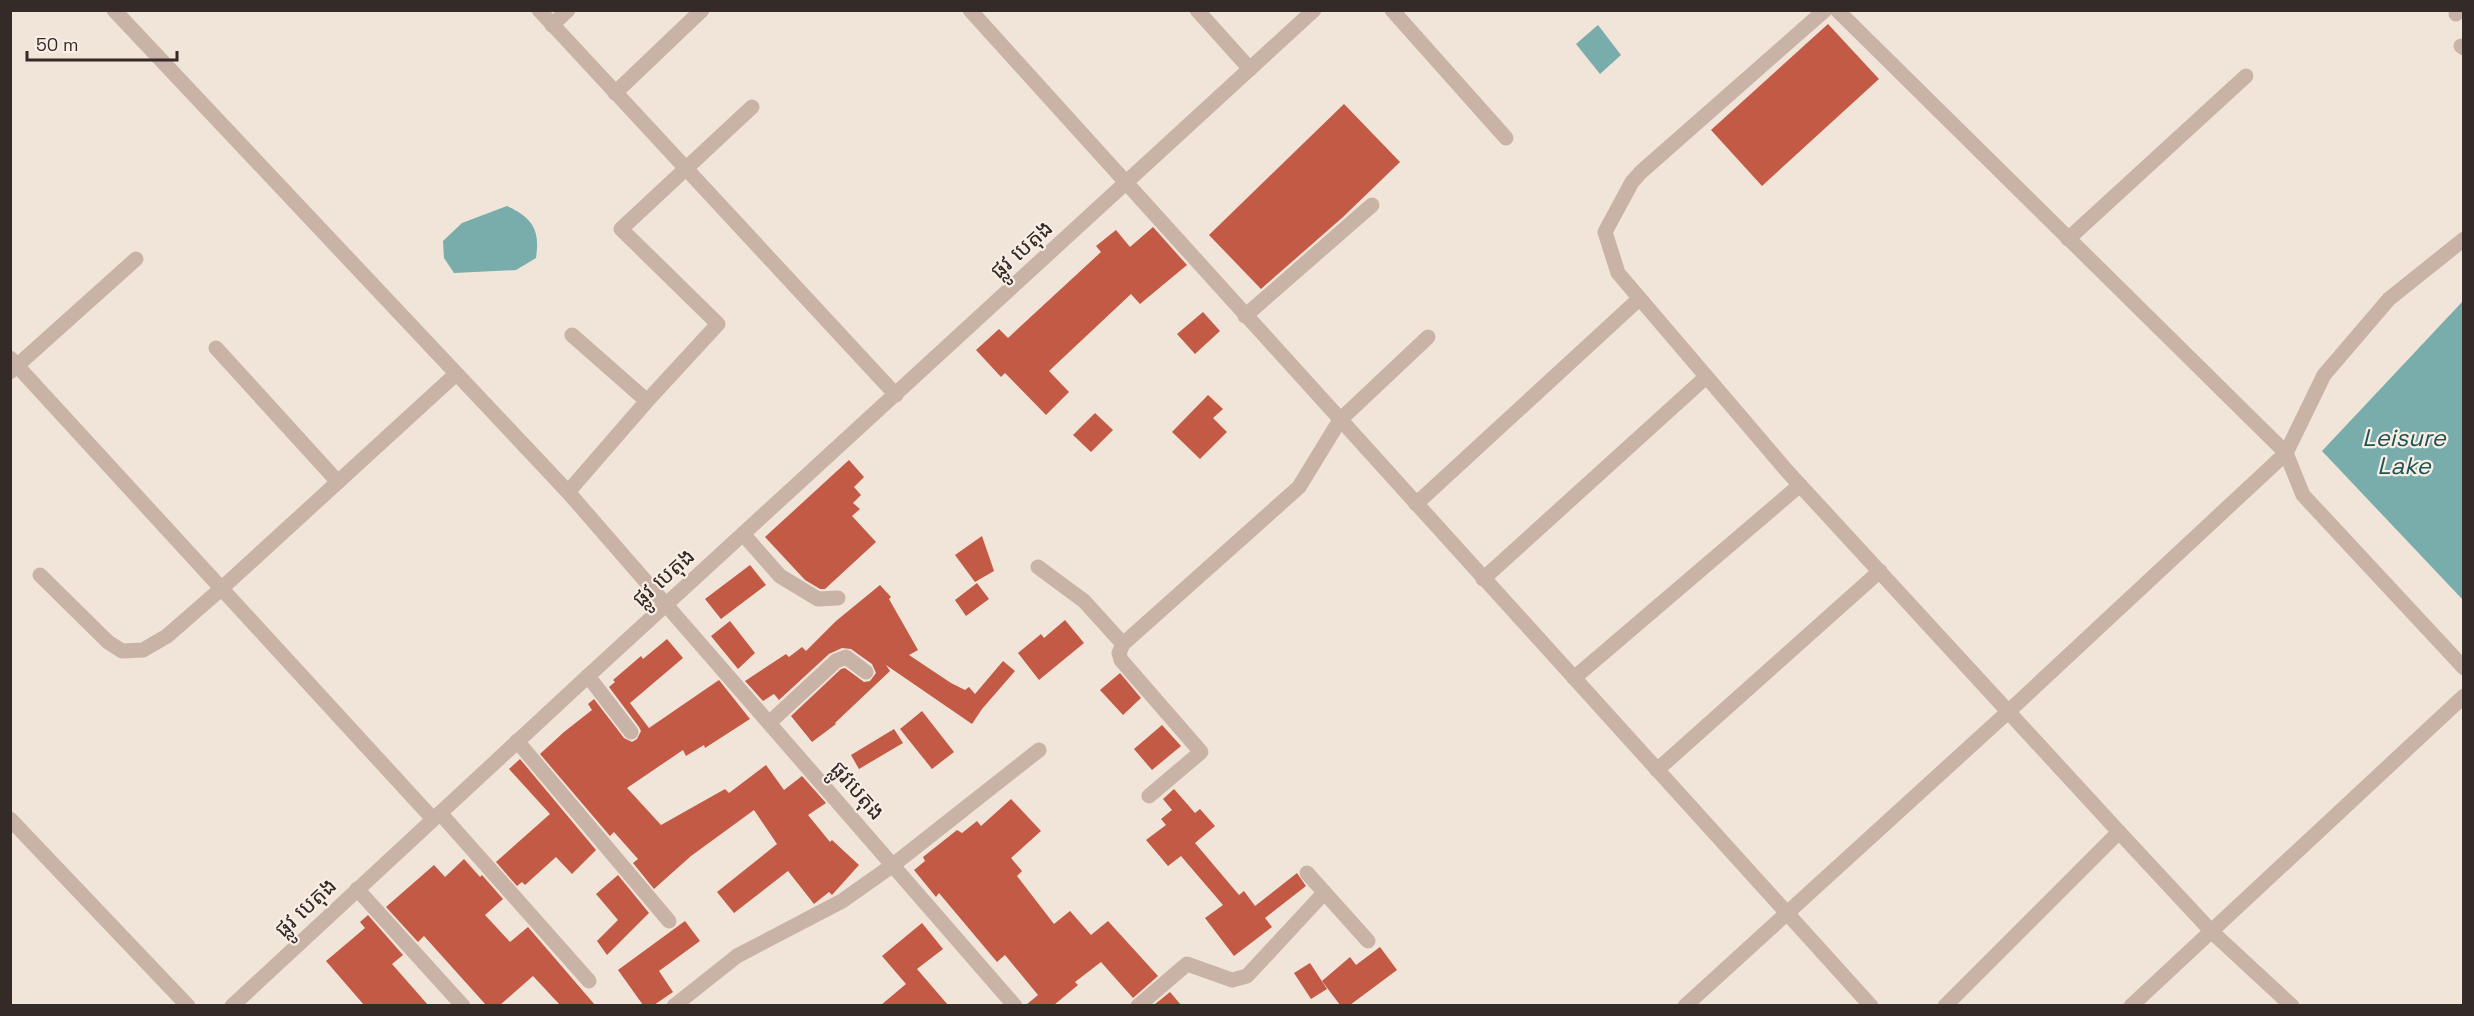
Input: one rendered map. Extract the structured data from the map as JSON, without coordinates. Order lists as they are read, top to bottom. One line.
{"streets":{"street":["ផ្លូវ បេតុង","ផ្លូវបេតុង"]},"crossings":[["ផ្លូវ បេតុង","ផ្លូវបេតុង"]],"water":["Leisure Lake"],"scale_bar":"50 m"}
